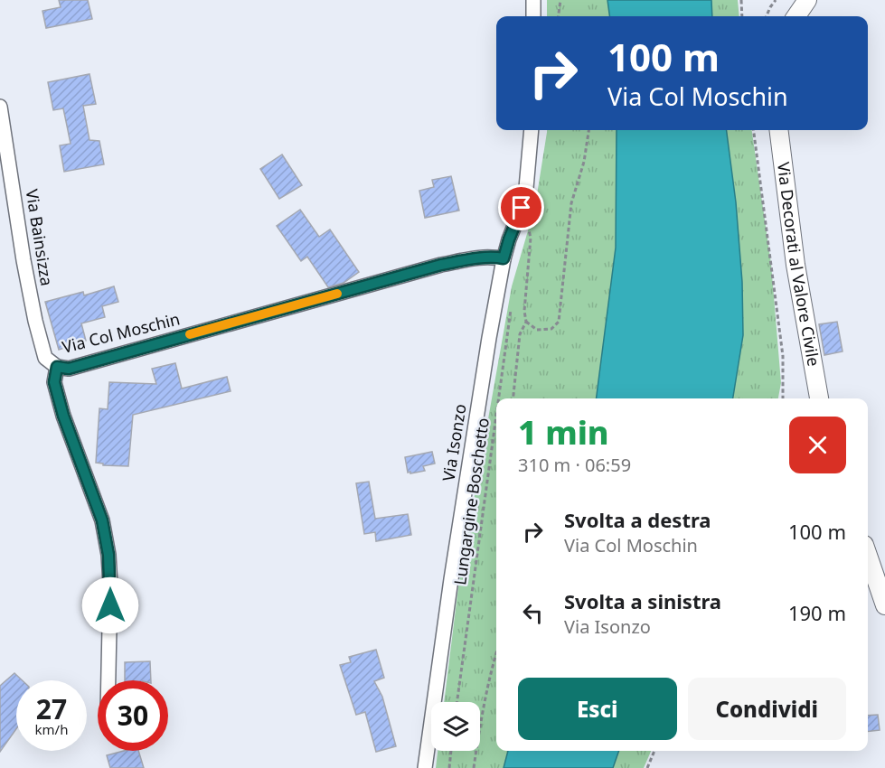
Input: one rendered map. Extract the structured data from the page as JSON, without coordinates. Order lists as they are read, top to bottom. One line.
{"streets":{"street":["Via Bainsizza","Via Decorati al Valore Civile","Via Col Moschin","Via Isonzo"],"path":["Lungargine Boschetto"]},"crossings":[["Via Bainsizza","Via Col Moschin"],["Via Col Moschin","Via Isonzo"]],"page":{"turn":["100 m","Via Col Moschin"],"heading":["1 min","310 m · 06:59"],"list":[{"name":"Svolta a destra","note":"Via Col Moschin","value":"100 m"},{"name":"Svolta a sinistra","note":"Via Isonzo","value":"190 m"}],"buttons":["Esci","Condividi"],"speed":"27 km/h","limit":"30"}}
